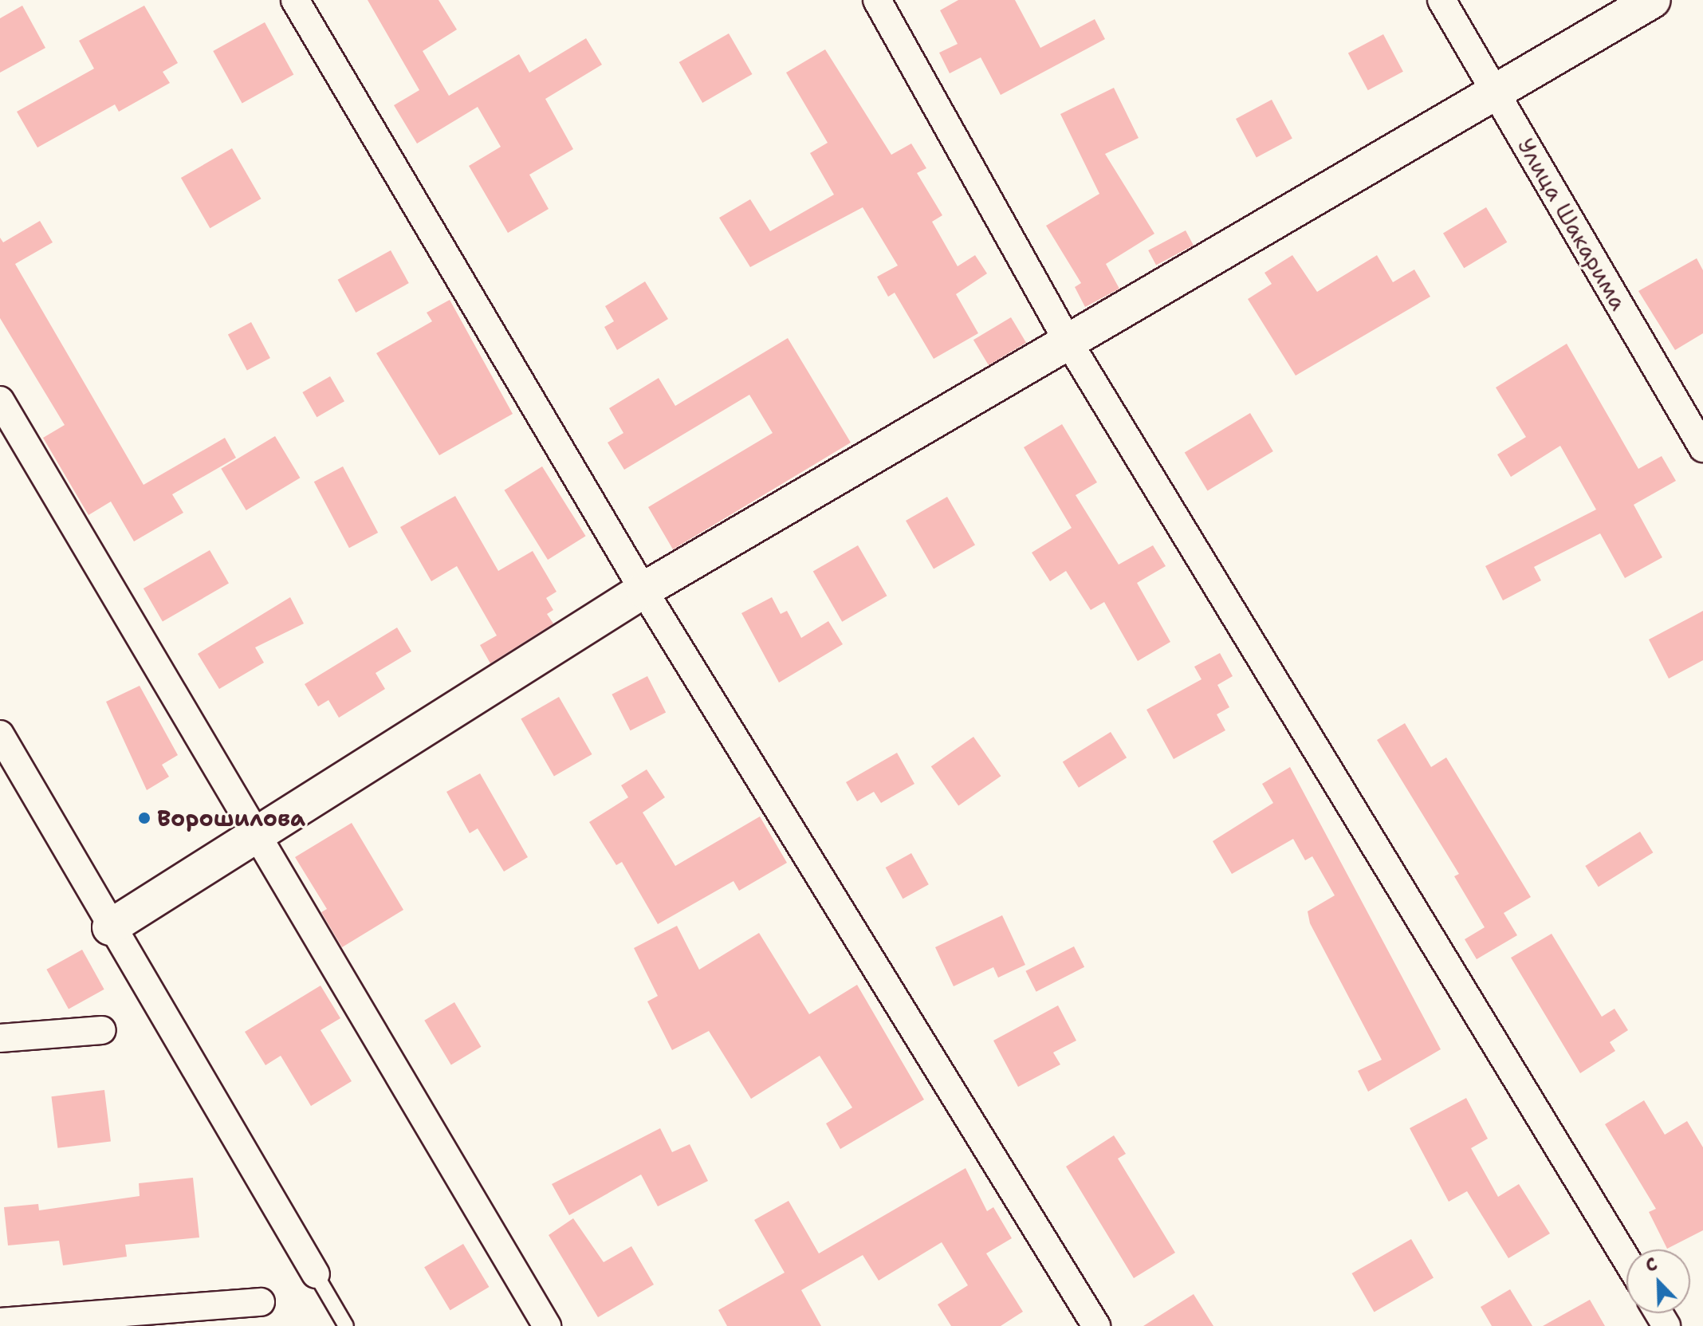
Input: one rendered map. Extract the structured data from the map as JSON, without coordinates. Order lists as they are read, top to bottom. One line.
{"streets":{"street":["Улица Шакарима"]},"places":["Ворошилова"],"north":"top left"}
